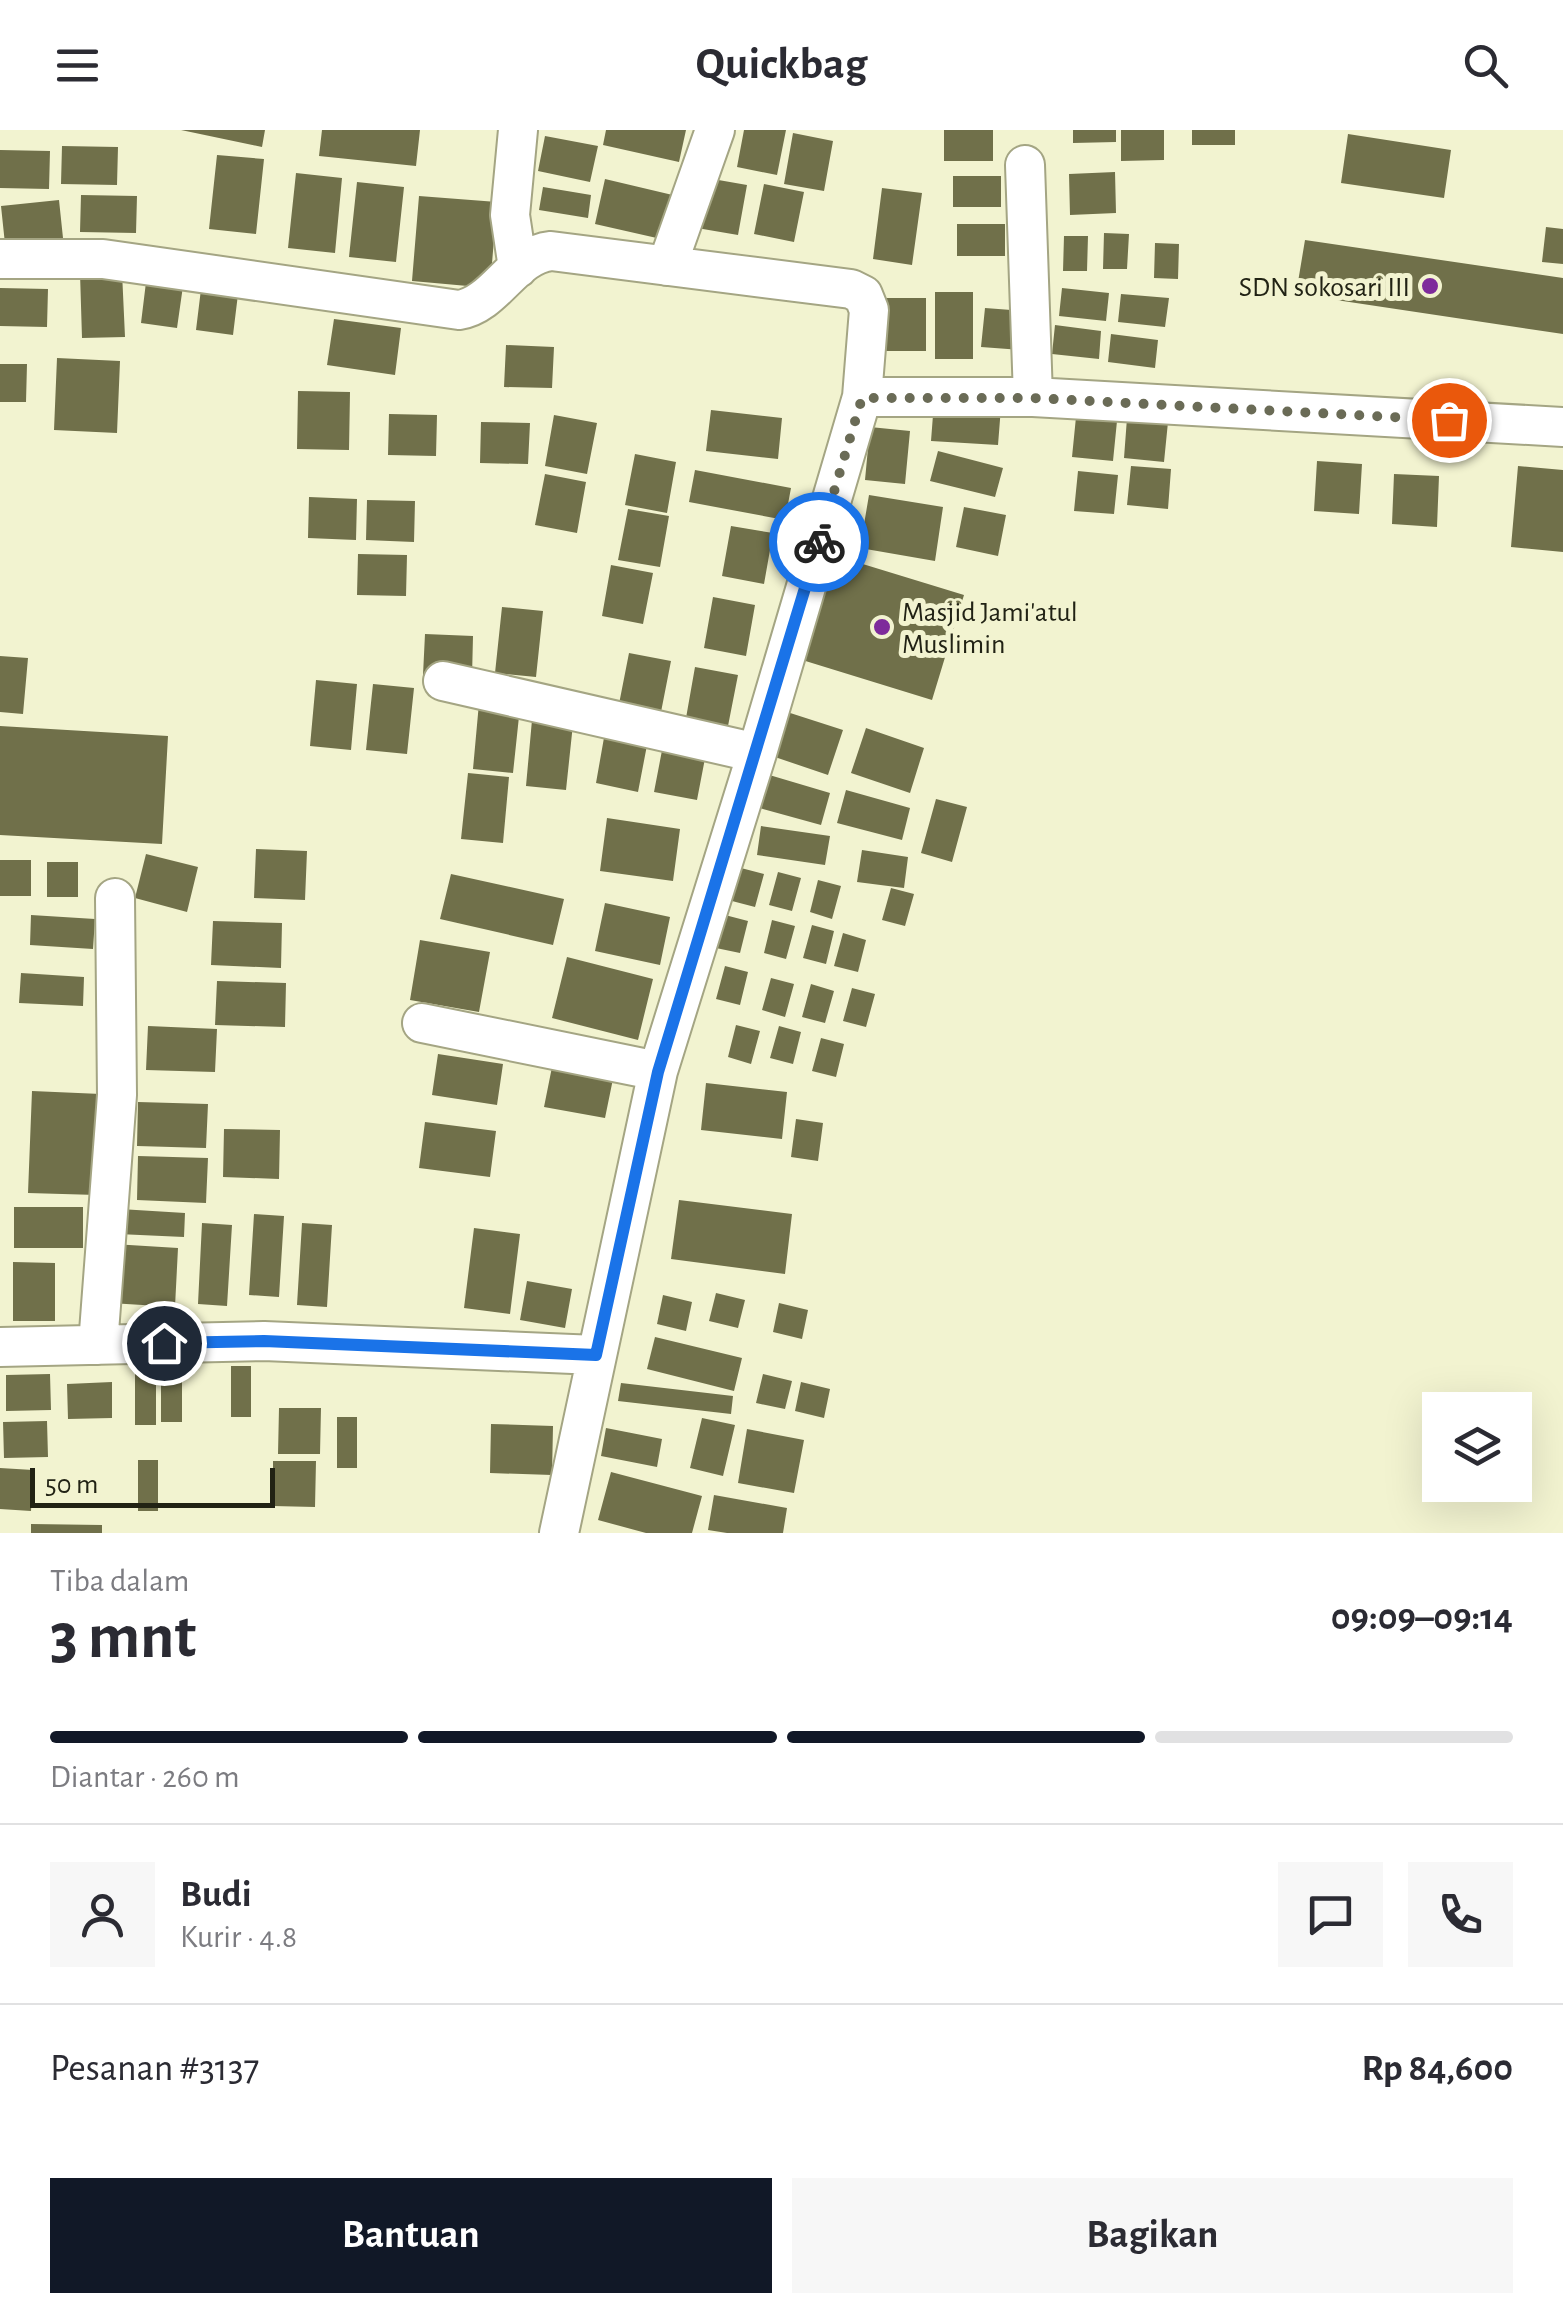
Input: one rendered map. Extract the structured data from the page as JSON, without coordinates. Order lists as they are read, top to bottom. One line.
{"places":["SDN sokosari III","Masjid Jami'atul Muslimin"],"scale_bar":"50 m","page":{"header":"Quickbag","scale":"50 m","heading":["3 mnt","Tiba dalam","09:09–09:14"],"panel":["Budi","Kurir · 4.8","Pesanan #3137","Rp 84,600"],"bar":"Diantar · 260 m","buttons":["Bantuan","Bagikan"]}}
